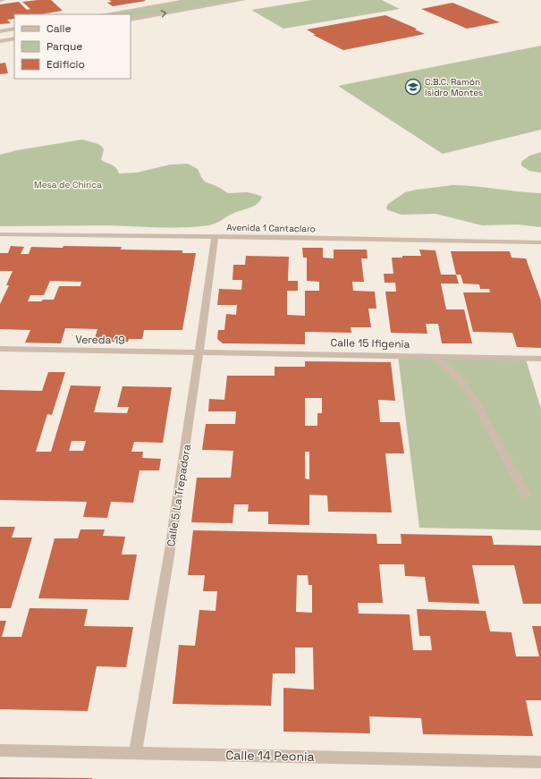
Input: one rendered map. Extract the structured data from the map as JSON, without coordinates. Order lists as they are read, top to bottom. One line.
{"streets":{"street":["Avenida 1 Cantaclaro","Vereda 19","Calle 15 Ifigenia","Calle 5 La Trepadora","Calle 14 Peonia"]},"crossings":[["Avenida 1 Cantaclaro","Calle 5 La Trepadora"],["Vereda 19","Calle 15 Ifigenia"],["Vereda 19","Calle 5 La Trepadora"],["Calle 15 Ifigenia","Calle 5 La Trepadora"],["Calle 5 La Trepadora","Calle 14 Peonia"]],"parks":["Mesa de Chirica"],"places":{"school or university":["C.B.C. Ramón Isidro Montes"]},"legend":["Calle","Parque","Edificio"]}
